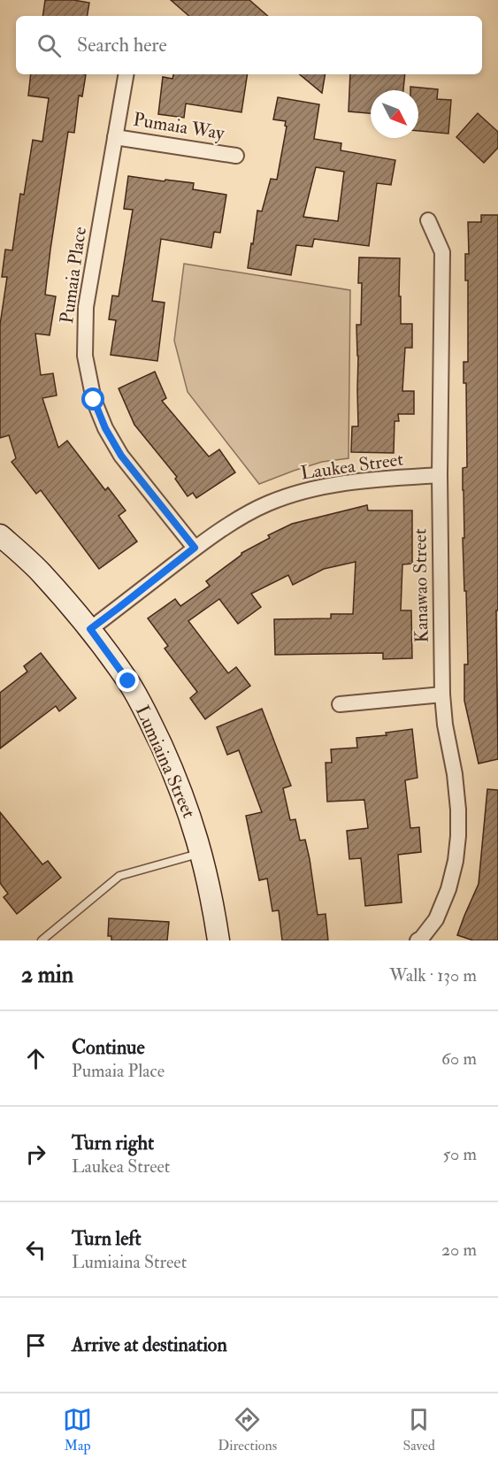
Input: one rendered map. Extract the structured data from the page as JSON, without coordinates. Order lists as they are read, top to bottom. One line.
{"streets":{"street":["Pumaia Way","Pumaia Place","Laukea Street","Kanawao Street","Lumiaina Street"]},"crossings":[["Pumaia Way","Pumaia Place"],["Pumaia Place","Laukea Street"],["Laukea Street","Kanawao Street"],["Laukea Street","Lumiaina Street"]],"north":"bottom right","page":{"search":"Search here","heading":["2 min","Walk · 130 m"],"list":[["Continue","Pumaia Place","60 m"],["Turn right","Laukea Street","50 m"],["Turn left","Lumiaina Street","20 m"],"Arrive at destination"],"nav":["Map","Directions","Saved"]}}
